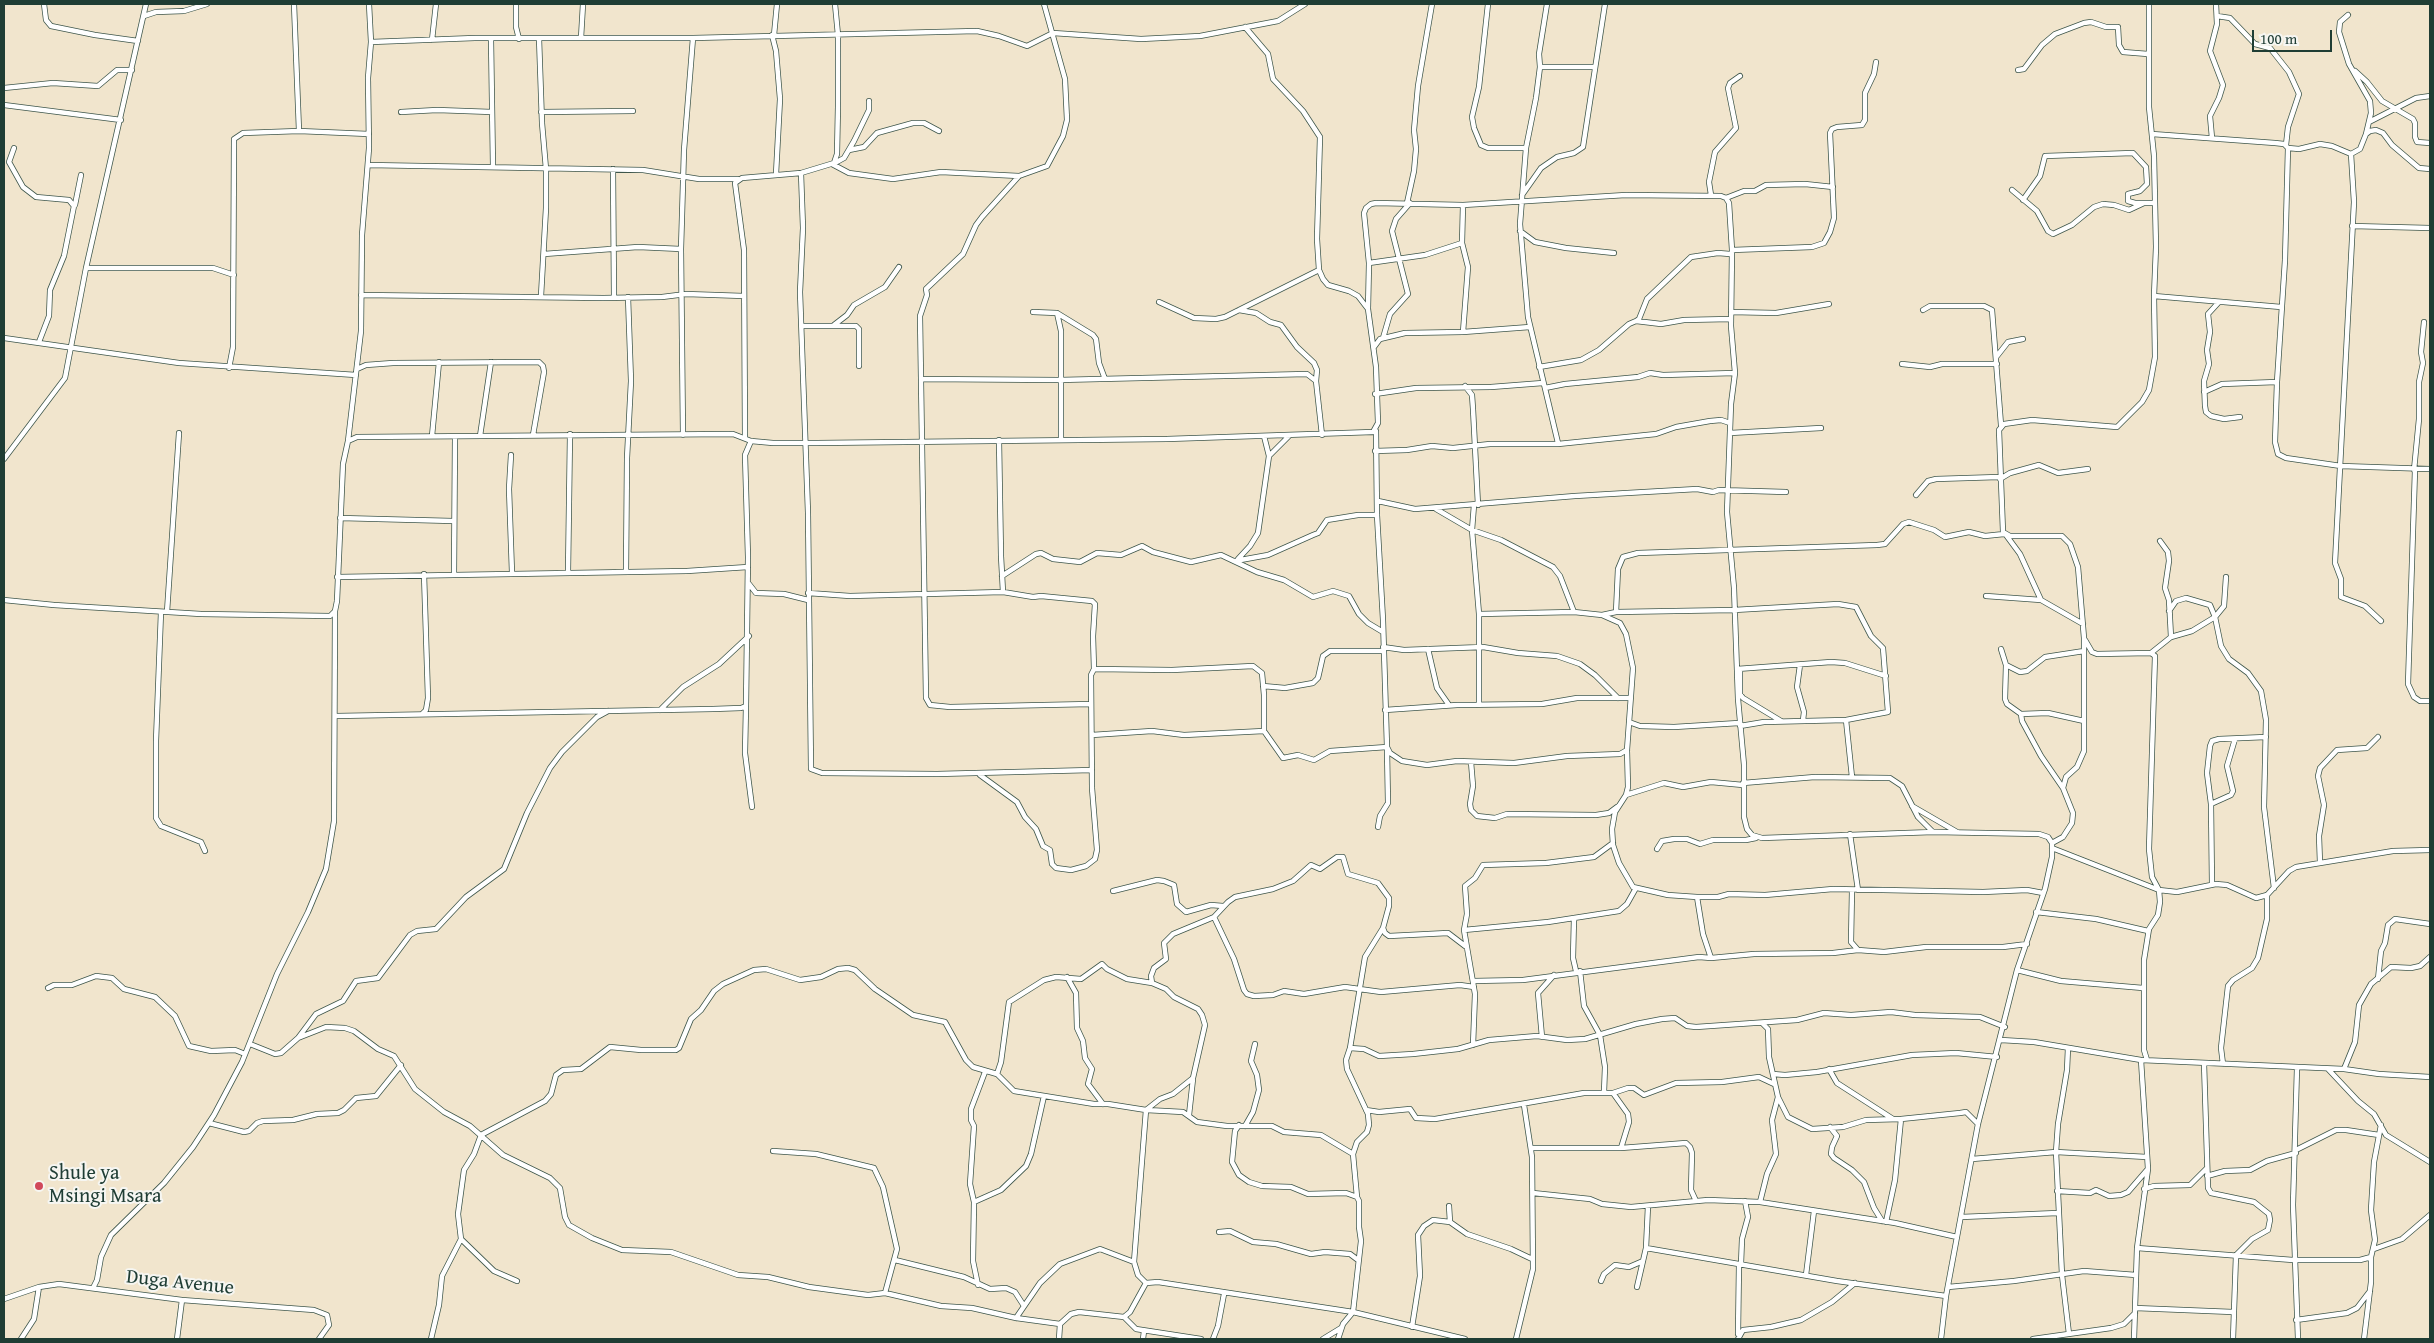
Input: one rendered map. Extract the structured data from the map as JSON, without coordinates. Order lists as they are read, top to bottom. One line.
{"streets":{"street":["Duga Avenue"]},"places":["Shule ya Msingi Msara"],"scale_bar":"100 m"}
